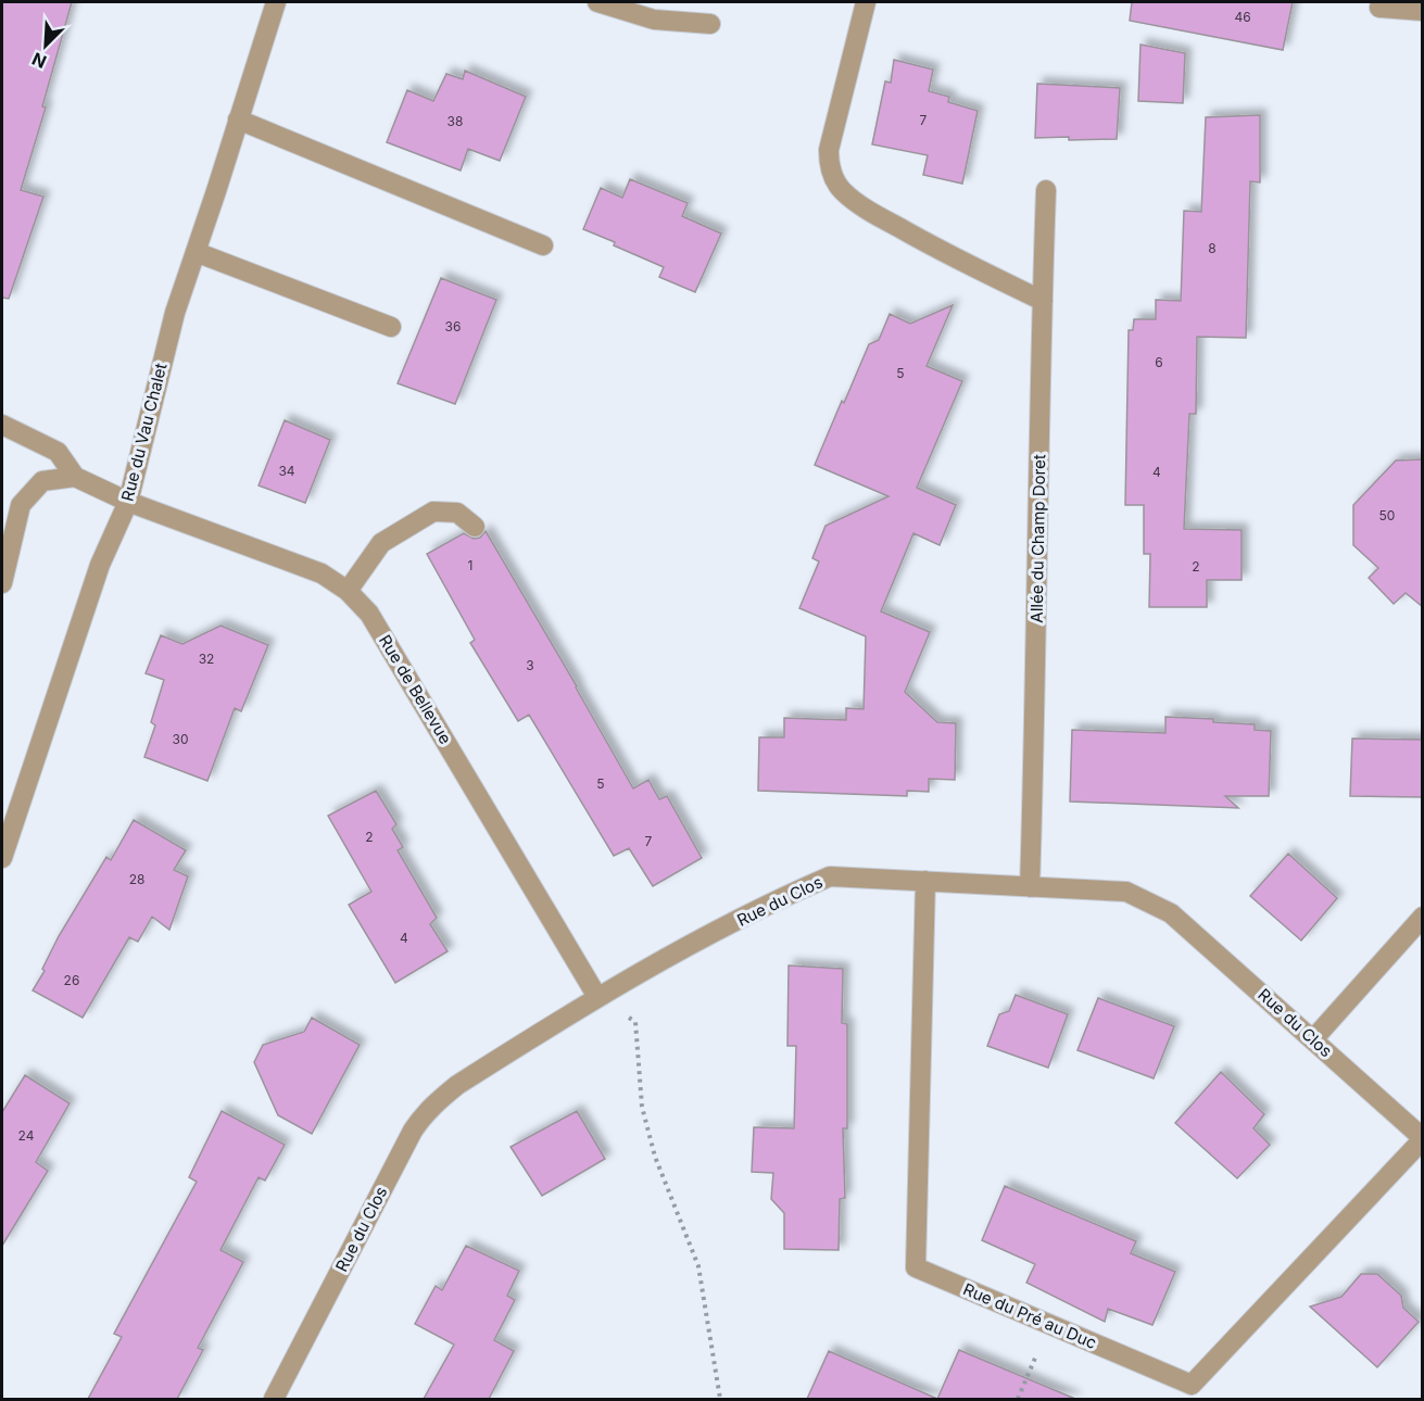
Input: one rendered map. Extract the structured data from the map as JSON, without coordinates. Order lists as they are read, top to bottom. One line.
{"streets":{"street":["Rue du Vau Chalet","Allée du Champ Doret","Rue de Bellevue","Rue du Clos","Rue du Pré au Duc"]},"crossings":[["Rue du Vau Chalet","Rue de Bellevue"],["Allée du Champ Doret","Rue du Clos"],["Rue de Bellevue","Rue du Clos"],["Rue du Clos","Rue du Pré au Duc"]],"house_numbers":["46","7","38","8","36","6","5","34","4","50","1","2","32","3","30","5","2","7","28","4","26","24"],"north":"bottom left"}
